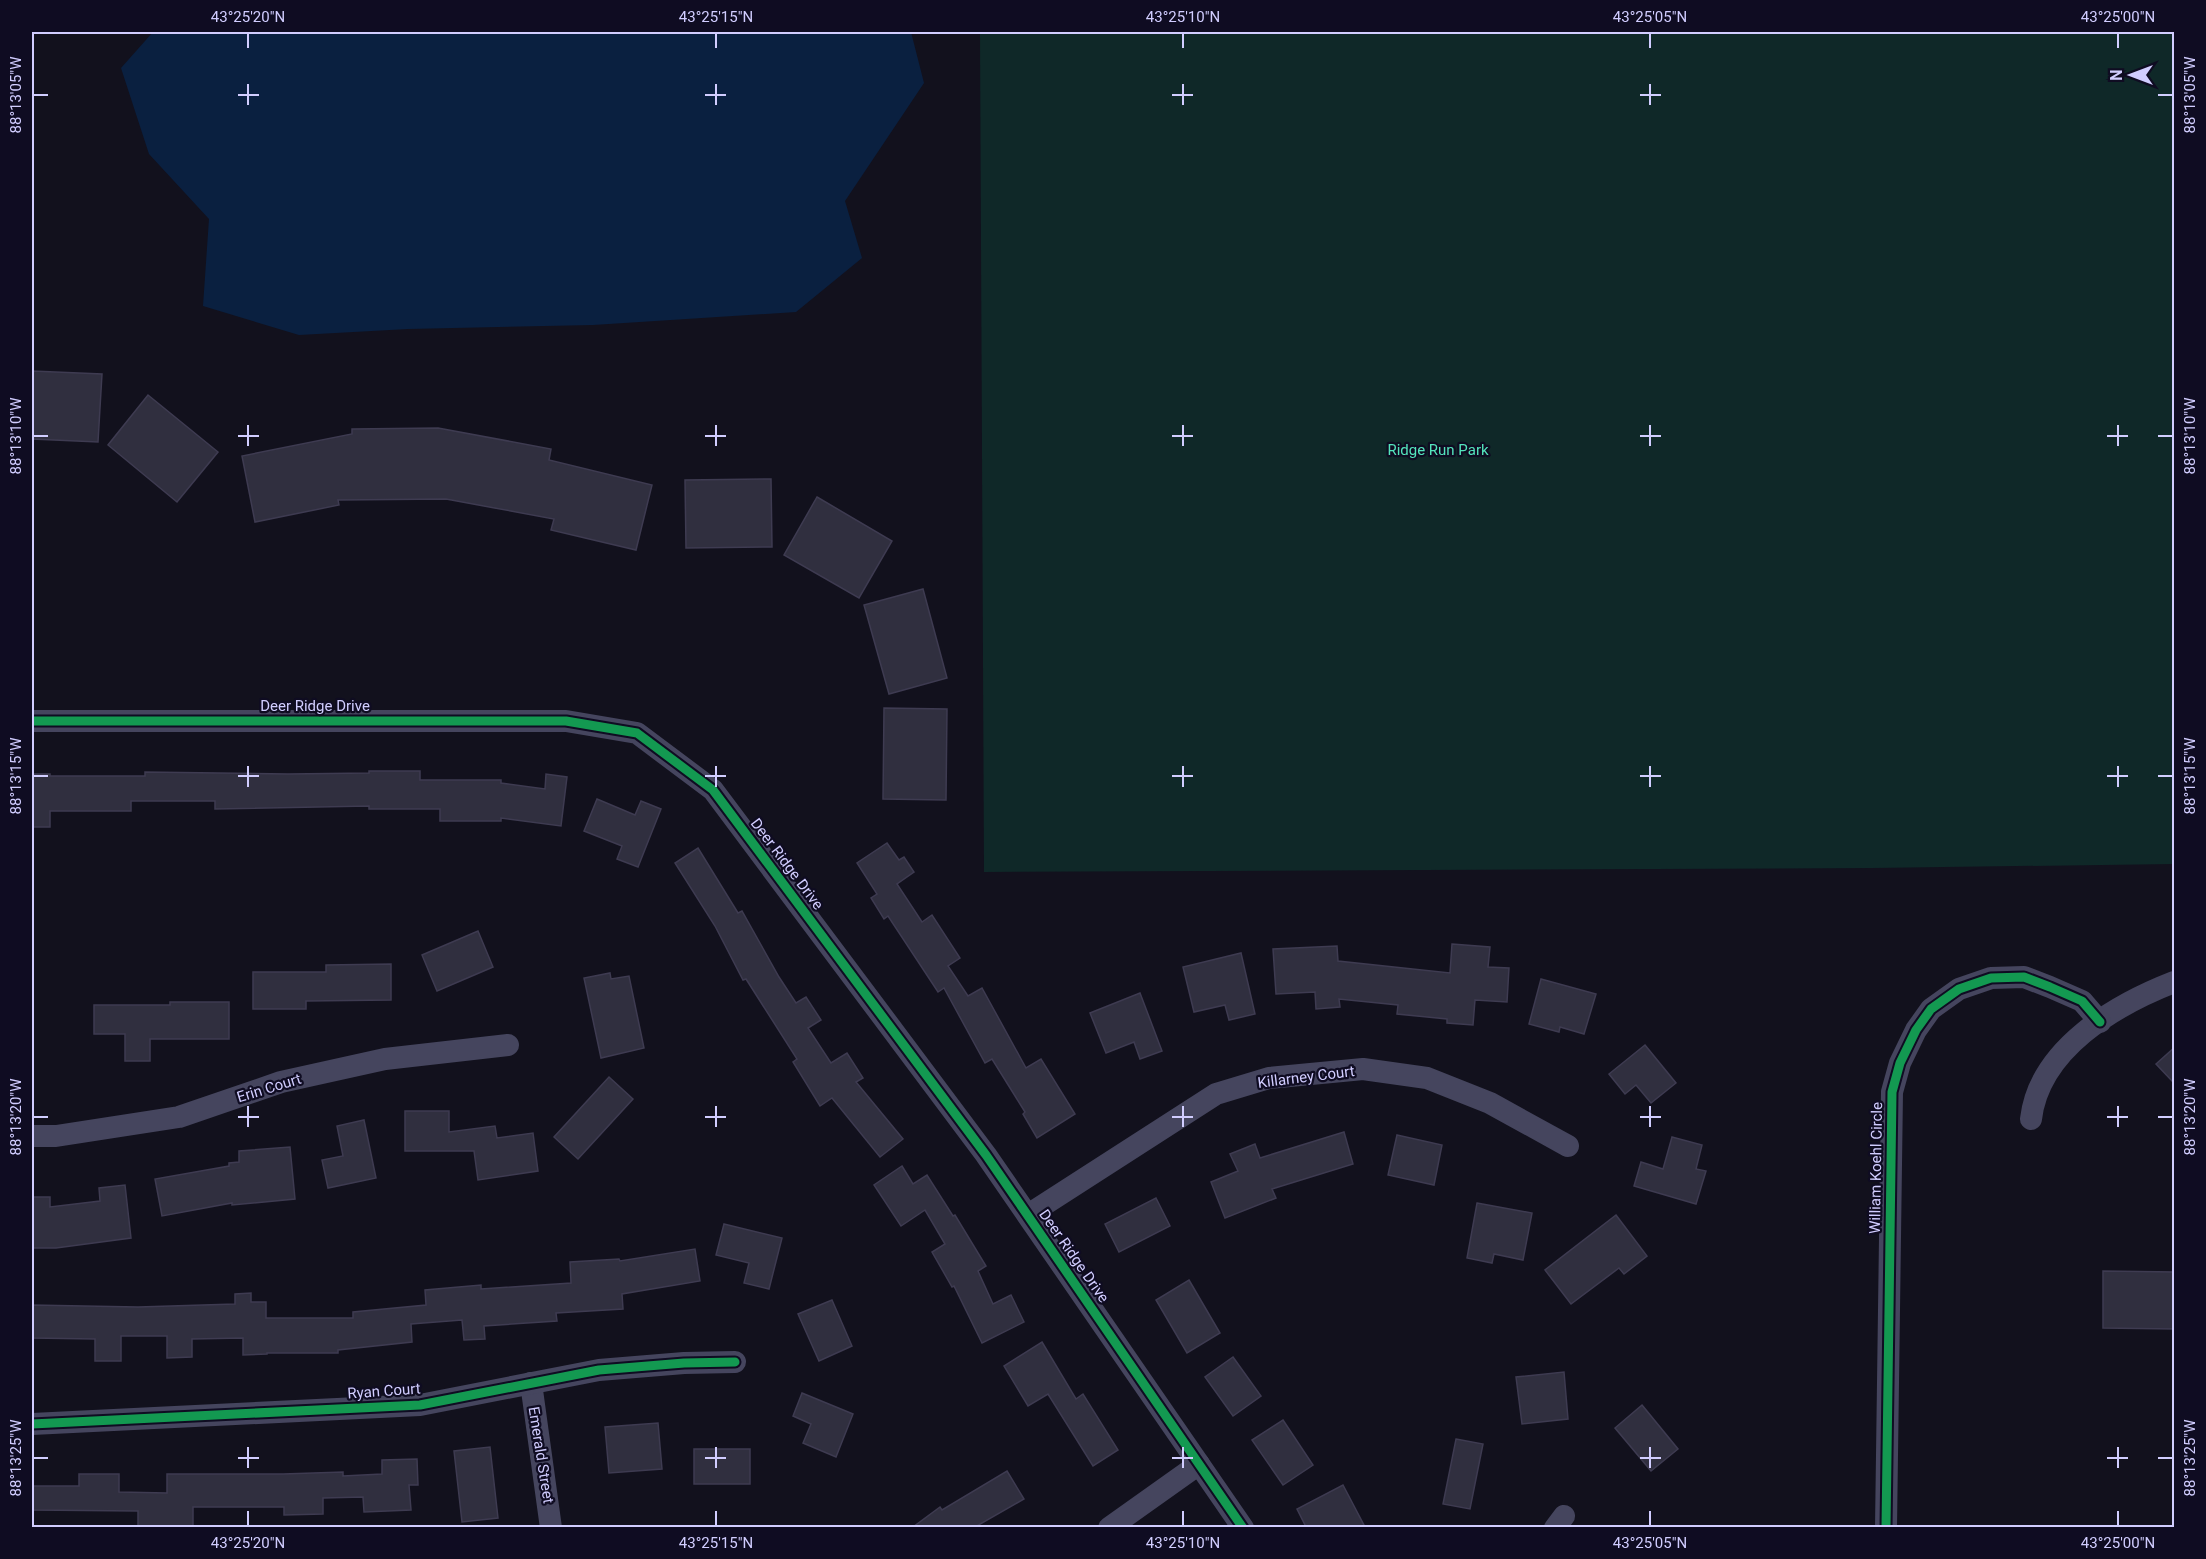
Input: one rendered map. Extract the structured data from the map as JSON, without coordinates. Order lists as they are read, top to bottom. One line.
{"streets":{"street":["Deer Ridge Drive","Killarney Court","Erin Court","William Koehl Circle","Ryan Court","Emerald Street"]},"crossings":[["Deer Ridge Drive","Killarney Court"],["Ryan Court","Emerald Street"]],"parks":["Ridge Run Park"],"north":"left","coordinates":["43°25'20\"N","43°25'15\"N","43°25'10\"N","43°25'05\"N","43°25'00\"N","88°13'05\"W","88°13'10\"W","88°13'15\"W","88°13'20\"W","88°13'25\"W"]}
